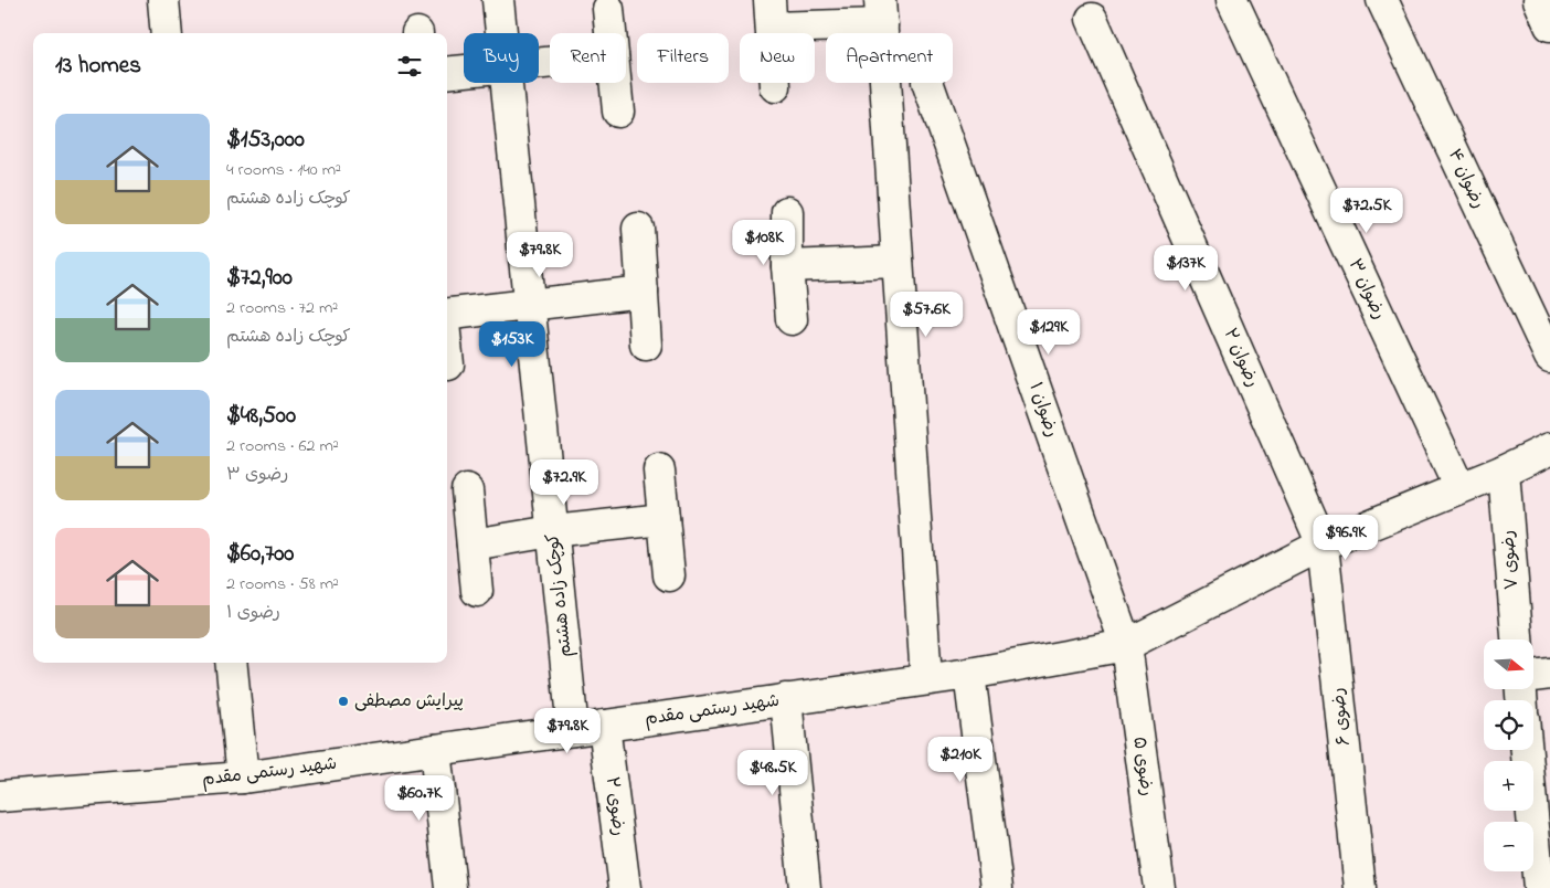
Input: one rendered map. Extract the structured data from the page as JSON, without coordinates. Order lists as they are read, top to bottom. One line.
{"streets":{"street":["رضوان ۴","رضوان ۳","رضوان ۲","رضوان ۱","رضوی ۷","کوچک زاده هشتم","شهید رستمی مقدم","رضوی ۶","رضوی ۵","رضوی ۲"]},"crossings":[["رضوان ۳","شهید رستمی مقدم"],["رضوان ۲","شهید رستمی مقدم"],["رضوان ۲","رضوی ۶"],["رضوان ۱","شهید رستمی مقدم"],["رضوان ۱","رضوی ۵"],["رضوی ۷","شهید رستمی مقدم"],["کوچک زاده هشتم","شهید رستمی مقدم"],["شهید رستمی مقدم","رضوی ۶"],["شهید رستمی مقدم","رضوی ۵"],["شهید رستمی مقدم","رضوی ۲"]],"places":["پیرایش مصطفی"],"north":"right","page":{"chip":["Buy","Rent","Filters","New","Apartment"],"heading":"13 homes","list":[{"name":"$153,000","note":"4 rooms · 140 m² · کوچک زاده هشتم"},{"name":"$72,900","note":"2 rooms · 72 m² · کوچک زاده هشتم"},{"name":"$48,500","note":"2 rooms · 62 m² · رضوی ۳"},{"name":"$60,700","note":"2 rooms · 58 m² · رضوی ۱"}],"price":["$72.5K","$108K","$79.8K","$137K","$57.6K","$129K","$153K","$72.9K","$96.9K","$79.8K","$210K","$48.5K","$60.7K"],"map_buttons":["+","−"]}}
